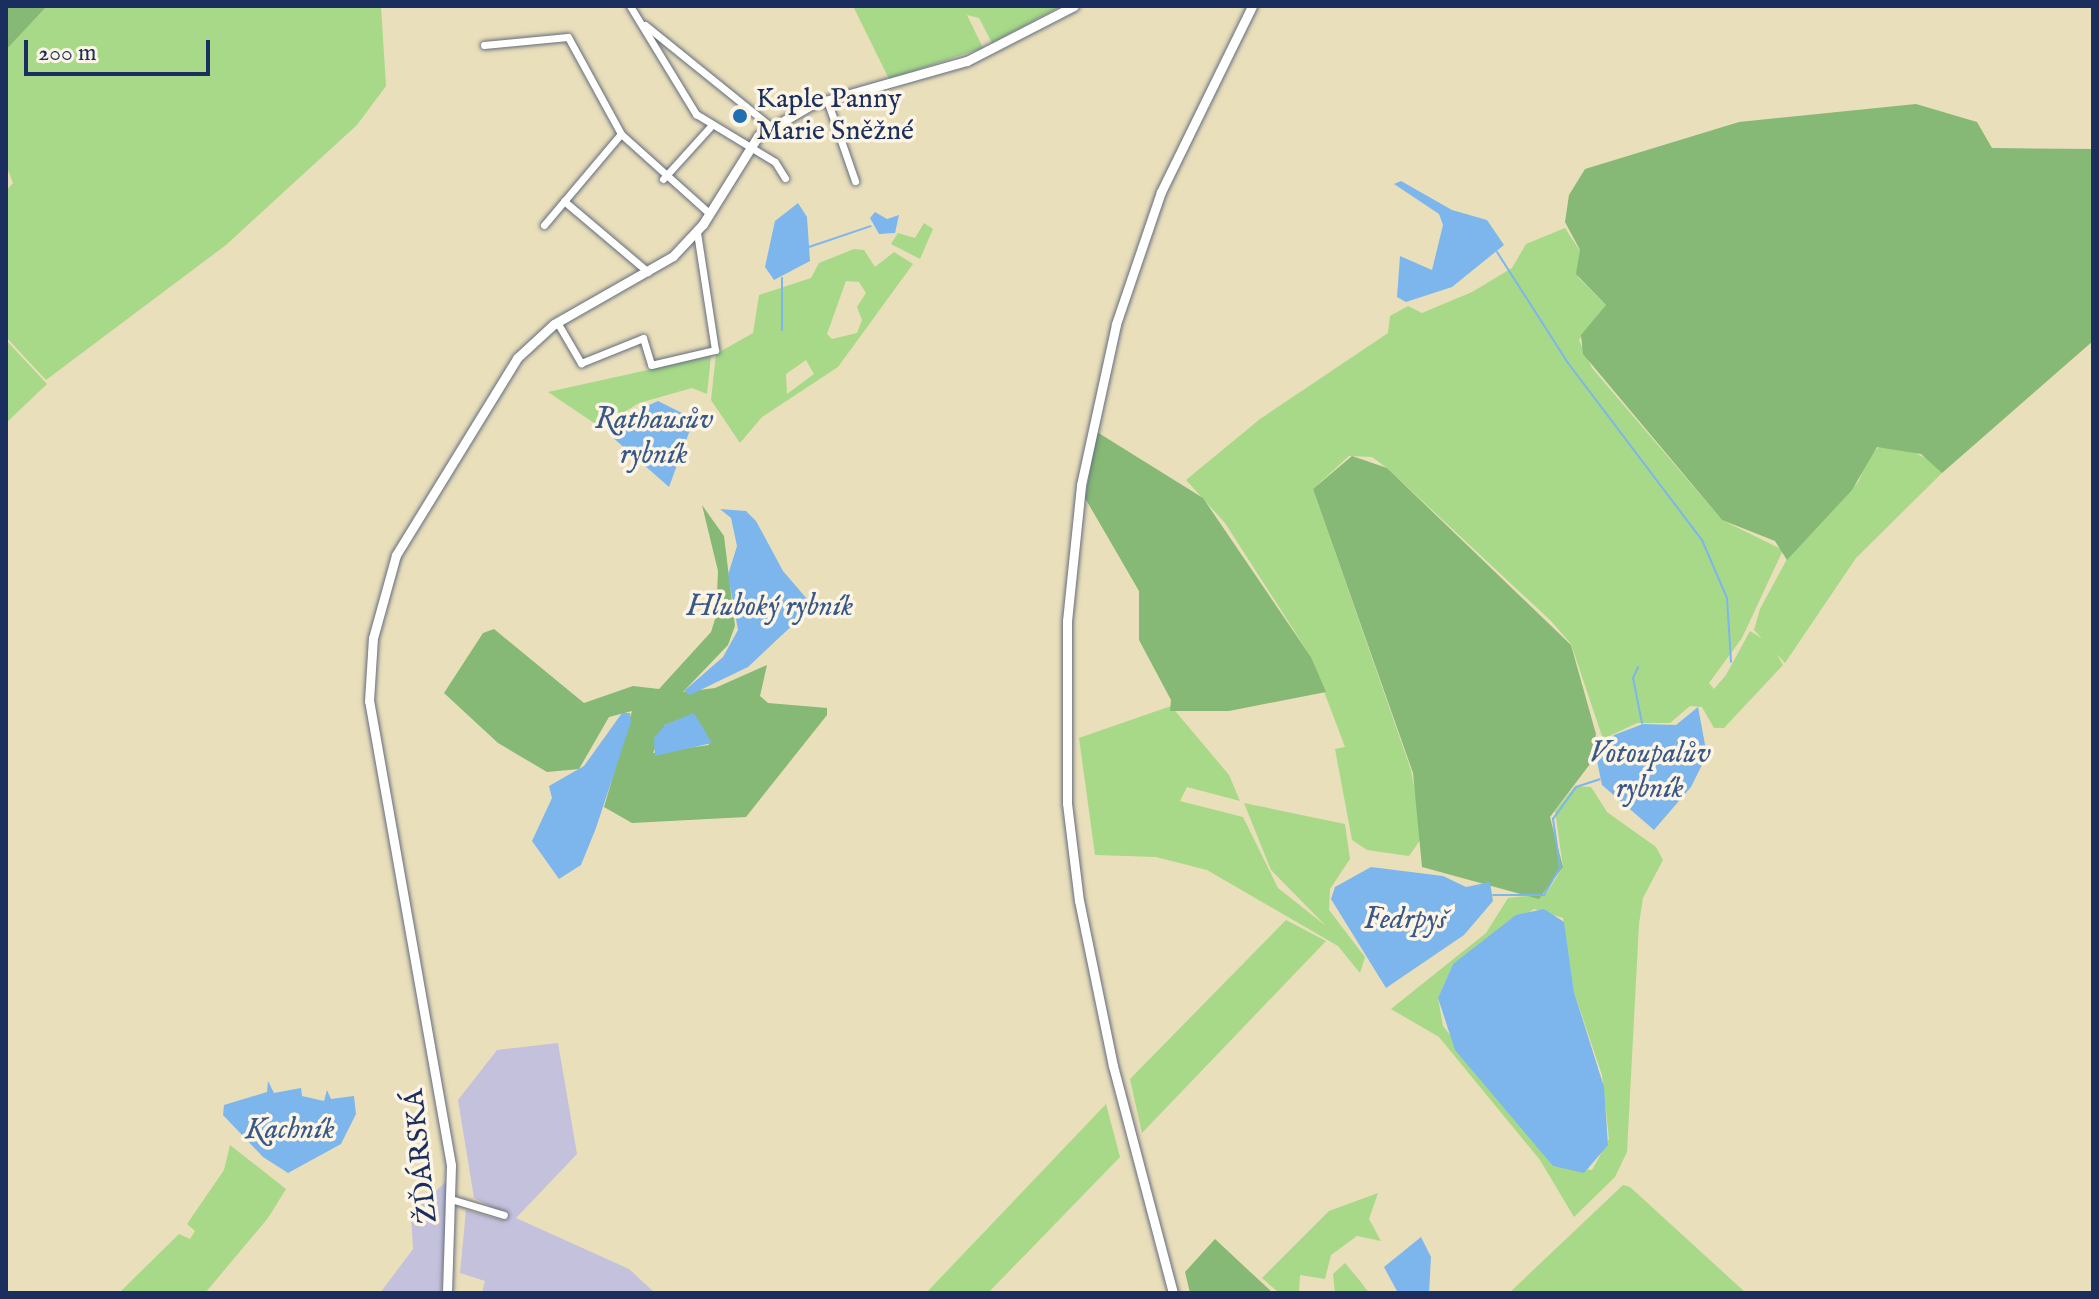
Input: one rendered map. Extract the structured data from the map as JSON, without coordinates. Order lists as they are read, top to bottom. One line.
{"streets":{"street":["ŽĎÁRSKÁ"]},"water":["Rathausův rybník","Hluboký rybník","Votoupalův rybník","Fedrpyš","Kachník"],"places":["Kaple Panny Marie Sněžné"],"scale_bar":"200 m"}
